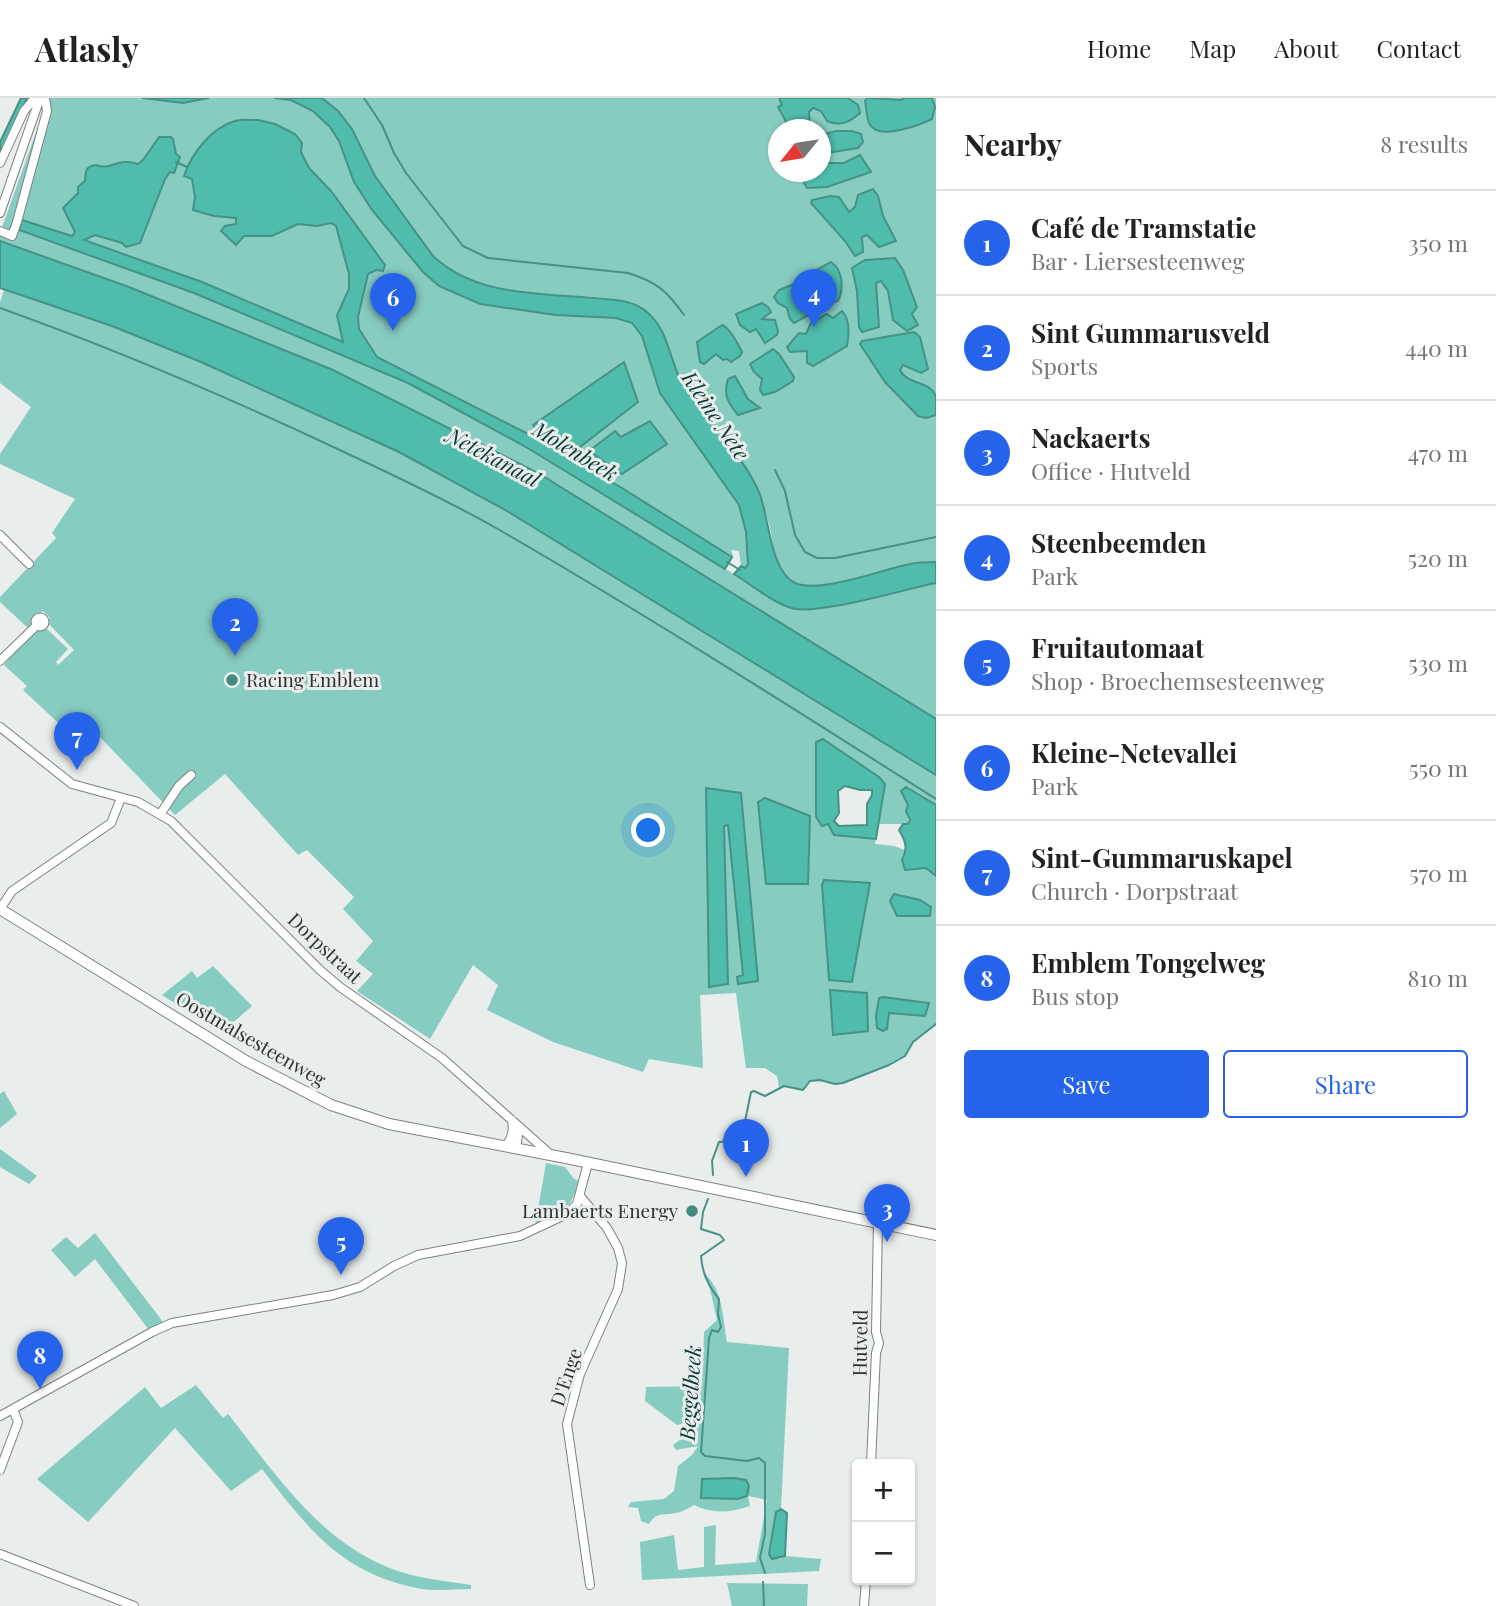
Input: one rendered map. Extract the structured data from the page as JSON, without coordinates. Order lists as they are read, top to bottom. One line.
{"streets":{"main road":["Oostmalsesteenweg"],"street":["Dorpstraat","Hutveld","D'Enge"]},"crossings":[["Dorpstraat","Oostmalsesteenweg"],["Oostmalsesteenweg","Hutveld"]],"water":["Kleine Nete","Molenbeek","Netekanaal","Beggelbeek"],"places":["Racing Emblem","Lambaerts Energy"],"north":"bottom left","page":{"header":"Atlasly","nav":["Home","Map","About","Contact"],"heading":["Nearby","8 results"],"list":[{"mark":"1","name":"Café de Tramstatie","note":"Bar · Liersesteenweg","value":"350 m"},{"mark":"2","name":"Sint Gummarusveld","note":"Sports","value":"440 m"},{"mark":"3","name":"Nackaerts","note":"Office · Hutveld","value":"470 m"},{"mark":"4","name":"Steenbeemden","note":"Park","value":"520 m"},{"mark":"5","name":"Fruitautomaat","note":"Shop · Broechemsesteenweg","value":"530 m"},{"mark":"6","name":"Kleine-Netevallei","note":"Park","value":"550 m"},{"mark":"7","name":"Sint-Gummaruskapel","note":"Church · Dorpstraat","value":"570 m"},{"mark":"8","name":"Emblem Tongelweg","note":"Bus stop","value":"810 m"}],"pins":["4","6","2","7","1","3","5","8"],"buttons":["Save","Share"],"map_buttons":["+","−"]}}
